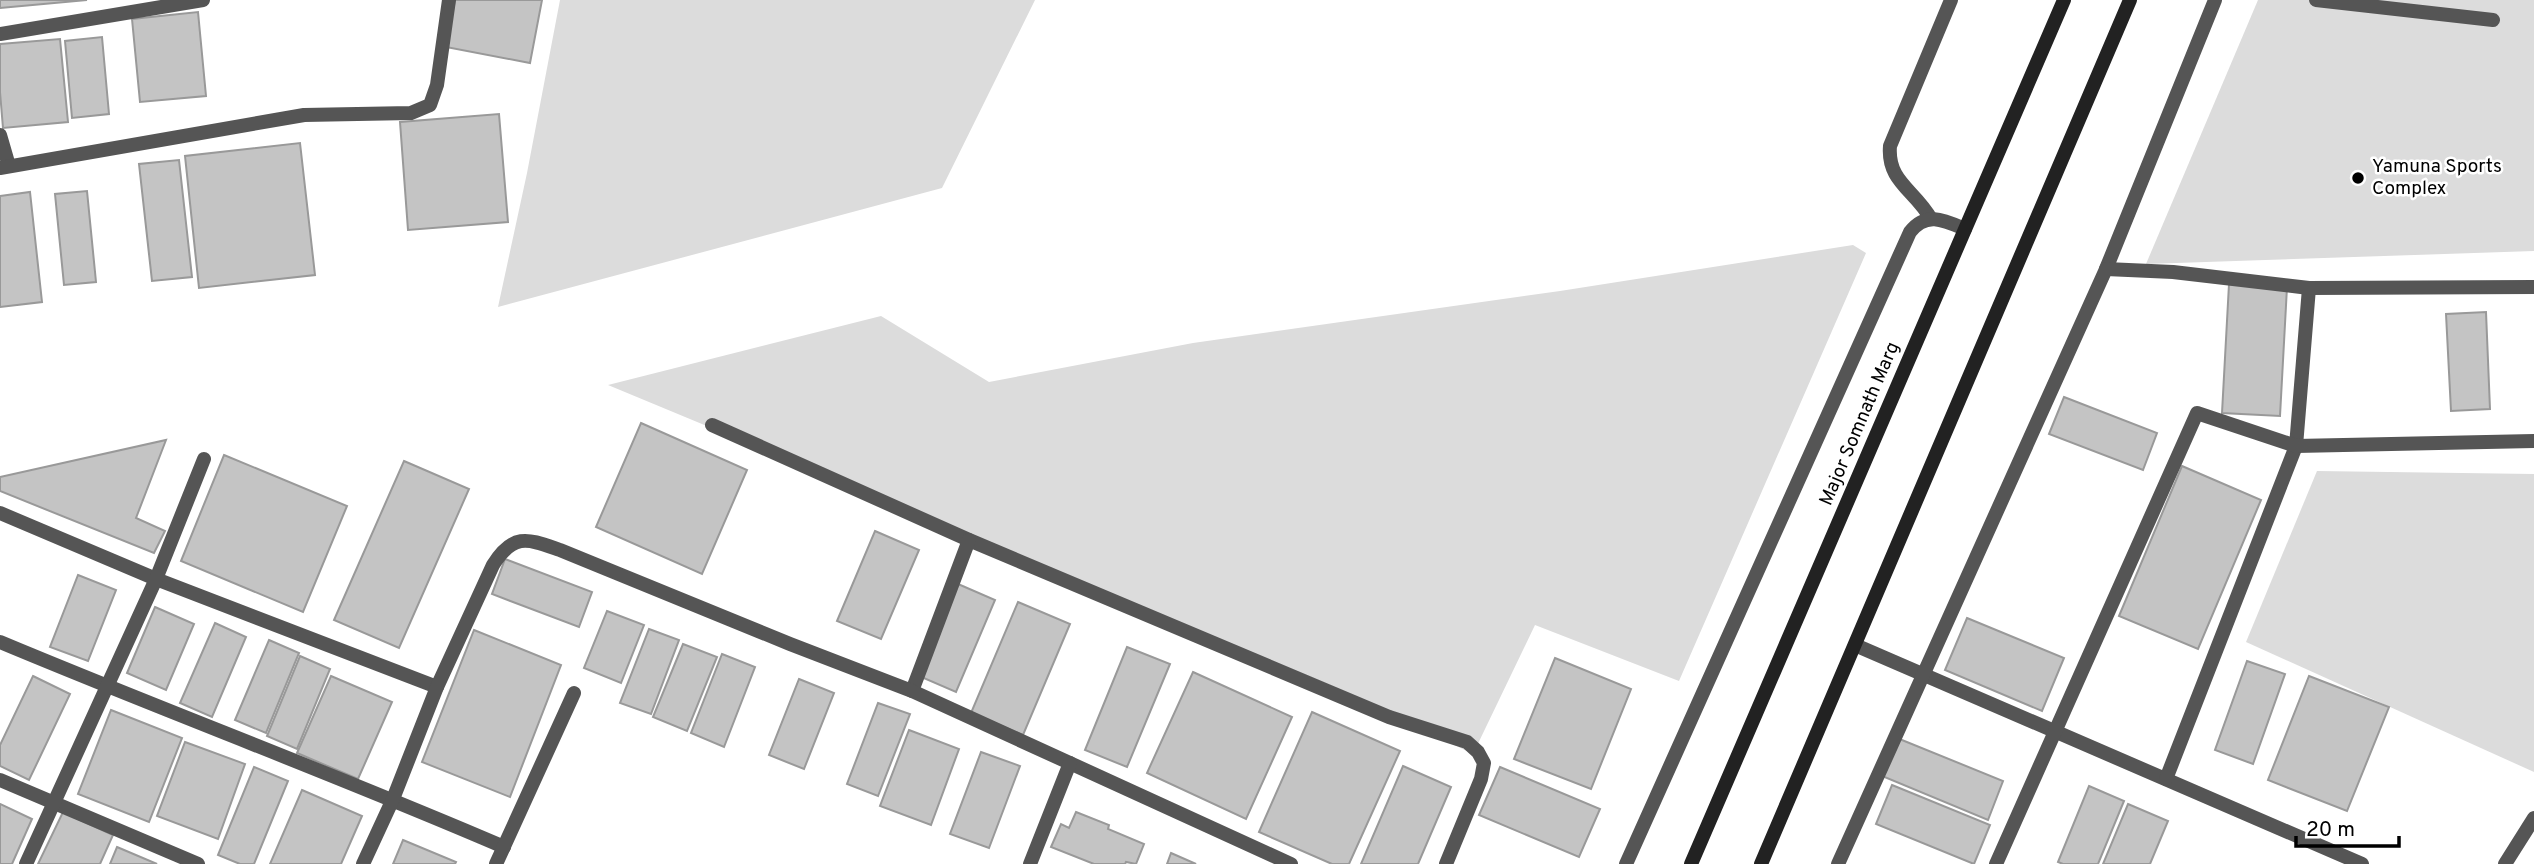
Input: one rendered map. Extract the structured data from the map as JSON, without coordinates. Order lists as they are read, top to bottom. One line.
{"streets":{"main road":["Major Somnath Marg"]},"places":["Yamuna Sports Complex"],"scale_bar":"20 m"}
